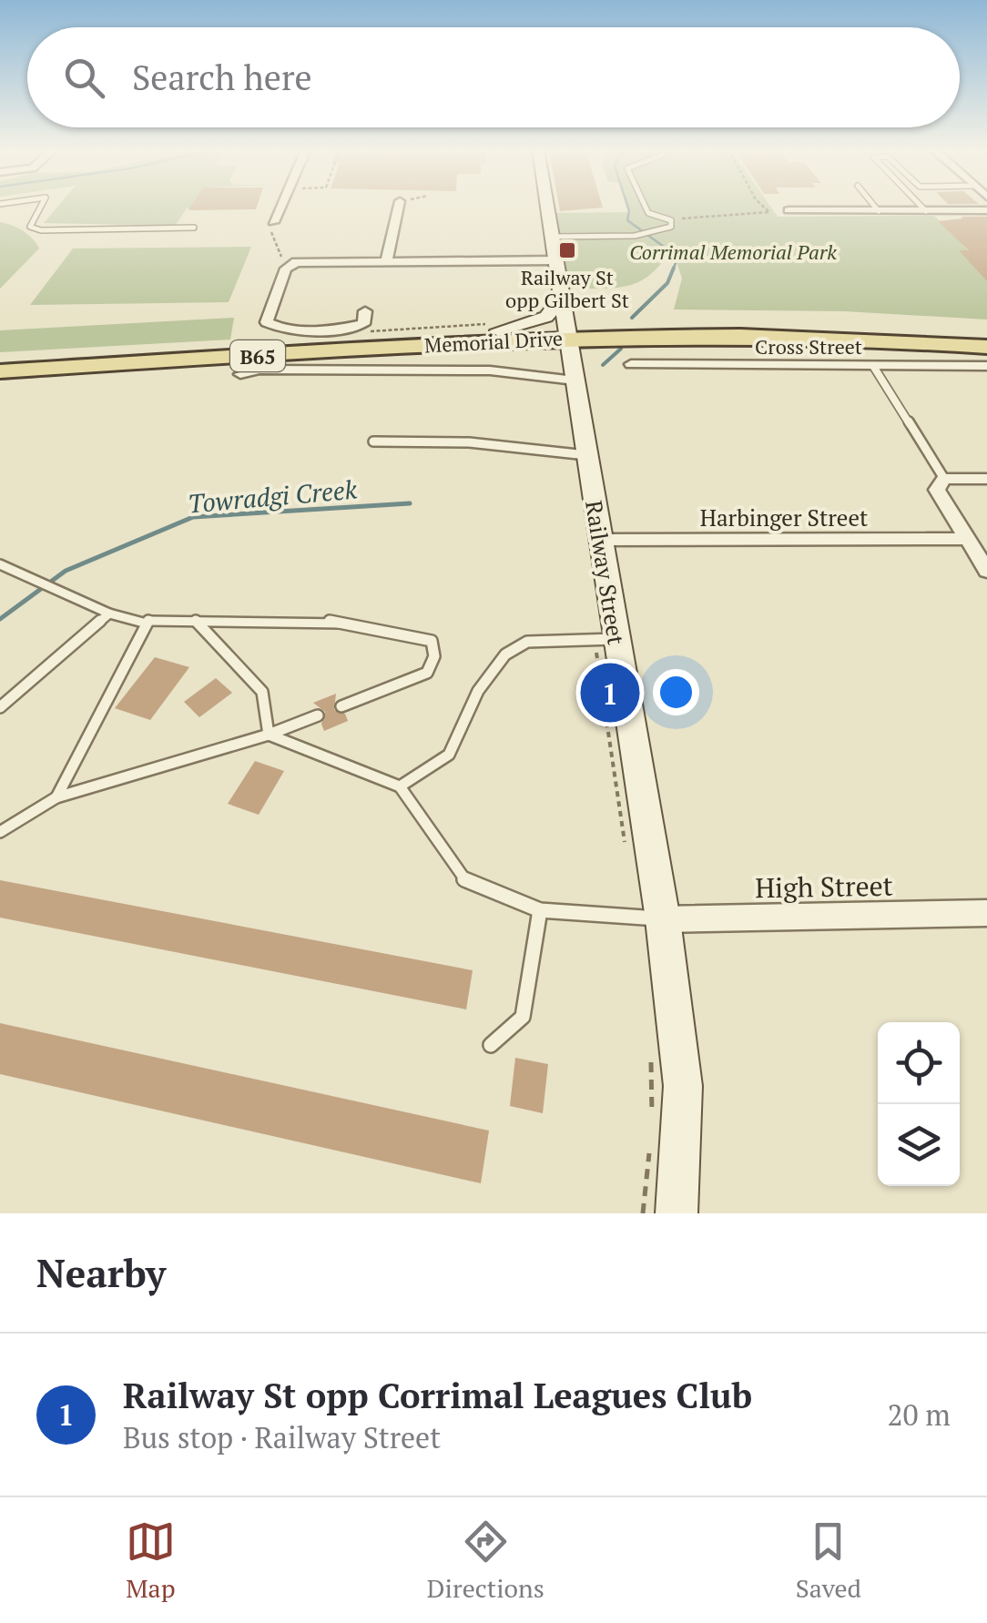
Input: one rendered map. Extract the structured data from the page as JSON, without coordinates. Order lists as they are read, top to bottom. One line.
{"streets":{"main road":["Memorial Drive","B65","Railway Street"],"street":["Cross Street","Harbinger Street","High Street"]},"crossings":[["Memorial Drive","Railway Street"],["Harbinger Street","Railway Street"],["Railway Street","High Street"]],"water":["Towradgi Creek"],"parks":["Corrimal Memorial Park"],"places":{"transit":["Railway St opp Gilbert St"]},"page":{"search":"Search here","pins":"1","heading":"Nearby","list":[{"mark":"1","name":"Railway St opp Corrimal Leagues Club","note":"Bus stop · Railway Street","value":"20 m"}],"nav":["Map","Directions","Saved"]}}
